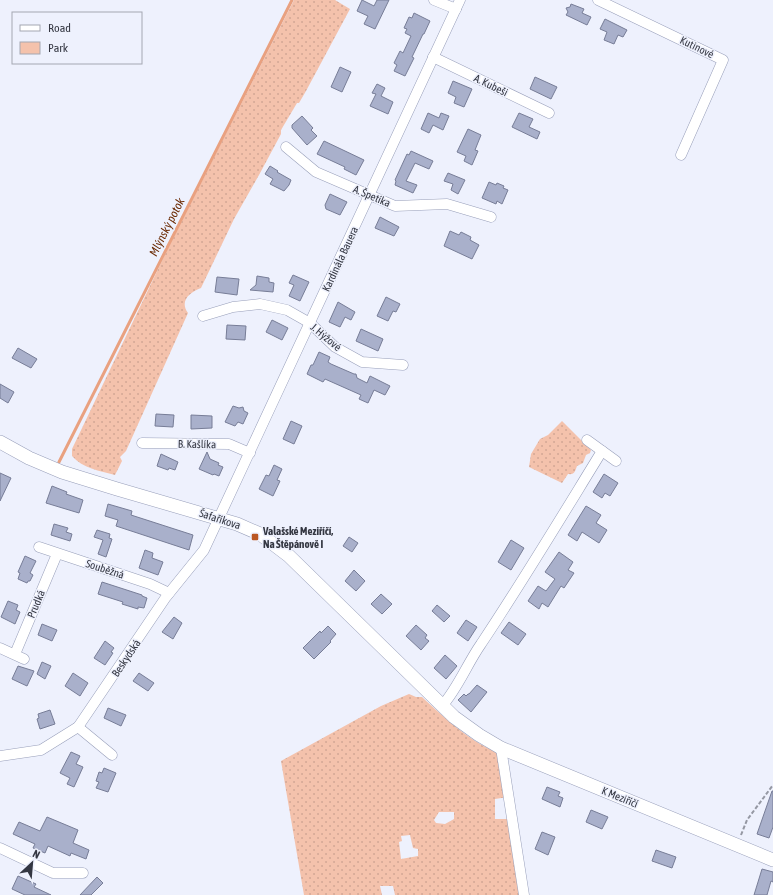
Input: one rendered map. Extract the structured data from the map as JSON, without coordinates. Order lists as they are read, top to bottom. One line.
{"streets":{"street":["Kutinové","A. Kubeši","A. Špetíka","Kardinála Bauera","J. Hýžové","B. Kašlíka","Šafaříkova","Souběžná","Prudká","Beskydská","K Meziříčí"]},"crossings":[["A. Kubeši","Kardinála Bauera"],["A. Špetíka","Kardinála Bauera"],["Kardinála Bauera","J. Hýžové"],["Kardinála Bauera","B. Kašlíka"],["Kardinála Bauera","Šafaříkova"],["Kardinála Bauera","Beskydská"],["Šafaříkova","Beskydská"],["Šafaříkova","K Meziříčí"],["Souběžná","Prudká"],["Souběžná","Beskydská"]],"water":["Mlýnský potok"],"places":{"transit":["Valašské Meziříčí, Na Štěpánově I"]},"legend":["Road","Park"],"north":"top right"}
